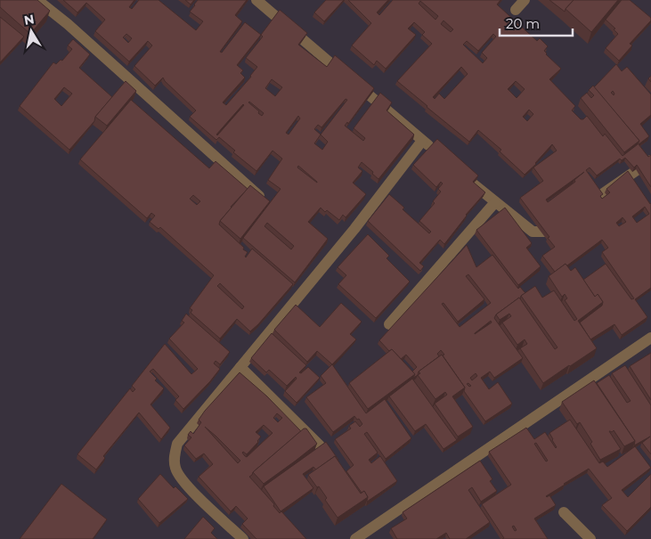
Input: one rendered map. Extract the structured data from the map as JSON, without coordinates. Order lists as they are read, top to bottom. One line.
{"scale_bar":"20 m","north":"top"}
